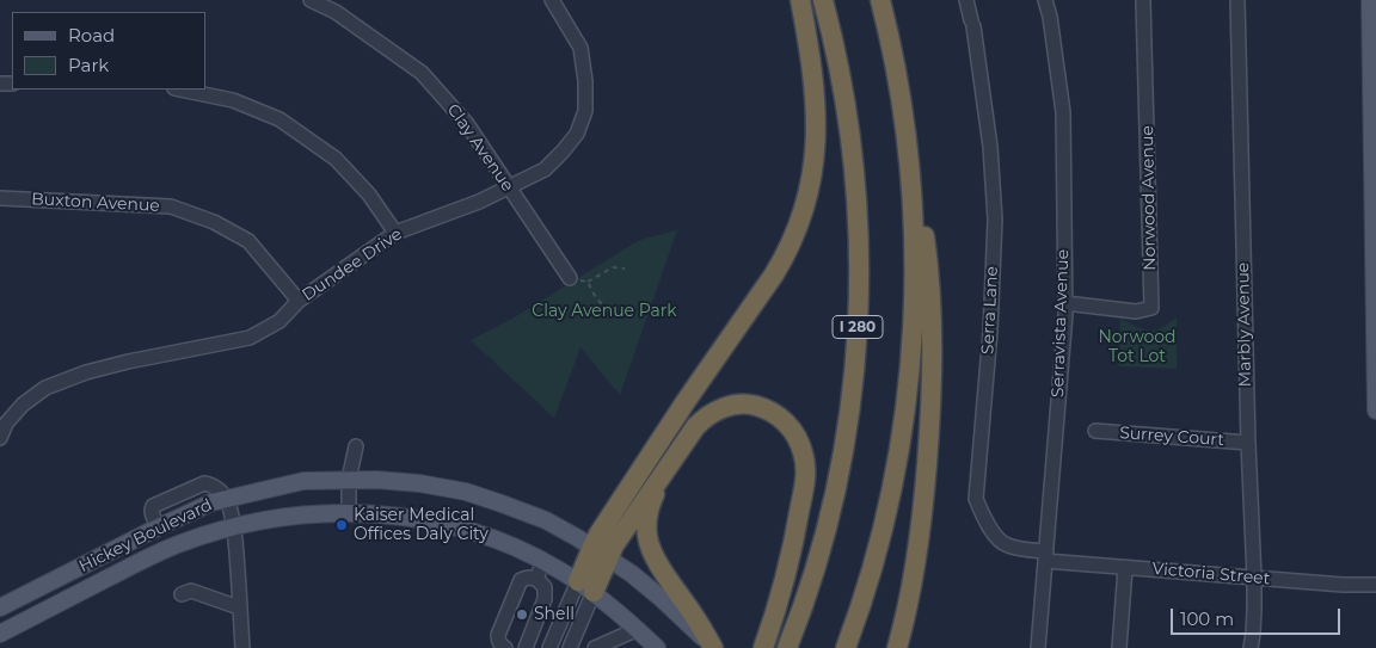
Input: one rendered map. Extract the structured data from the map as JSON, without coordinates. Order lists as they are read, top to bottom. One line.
{"streets":{"highway":["I 280"],"main road":["Hickey Boulevard"],"street":["Clay Avenue","Norwood Avenue","Buxton Avenue","Dundee Drive","Serra Lane","Serravista Avenue","Marbly Avenue","Surrey Court","Victoria Street"]},"crossings":[["Clay Avenue","Dundee Drive"],["Norwood Avenue","Serravista Avenue"],["Buxton Avenue","Dundee Drive"],["Serra Lane","Serravista Avenue"],["Serra Lane","Victoria Street"],["Serravista Avenue","Victoria Street"],["Marbly Avenue","Surrey Court"],["Marbly Avenue","Victoria Street"]],"parks":["Clay Avenue Park","Norwood Tot Lot"],"places":["Kaiser Medical Offices Daly City","Shell"],"legend":["Road","Park"],"scale_bar":"100 m"}
